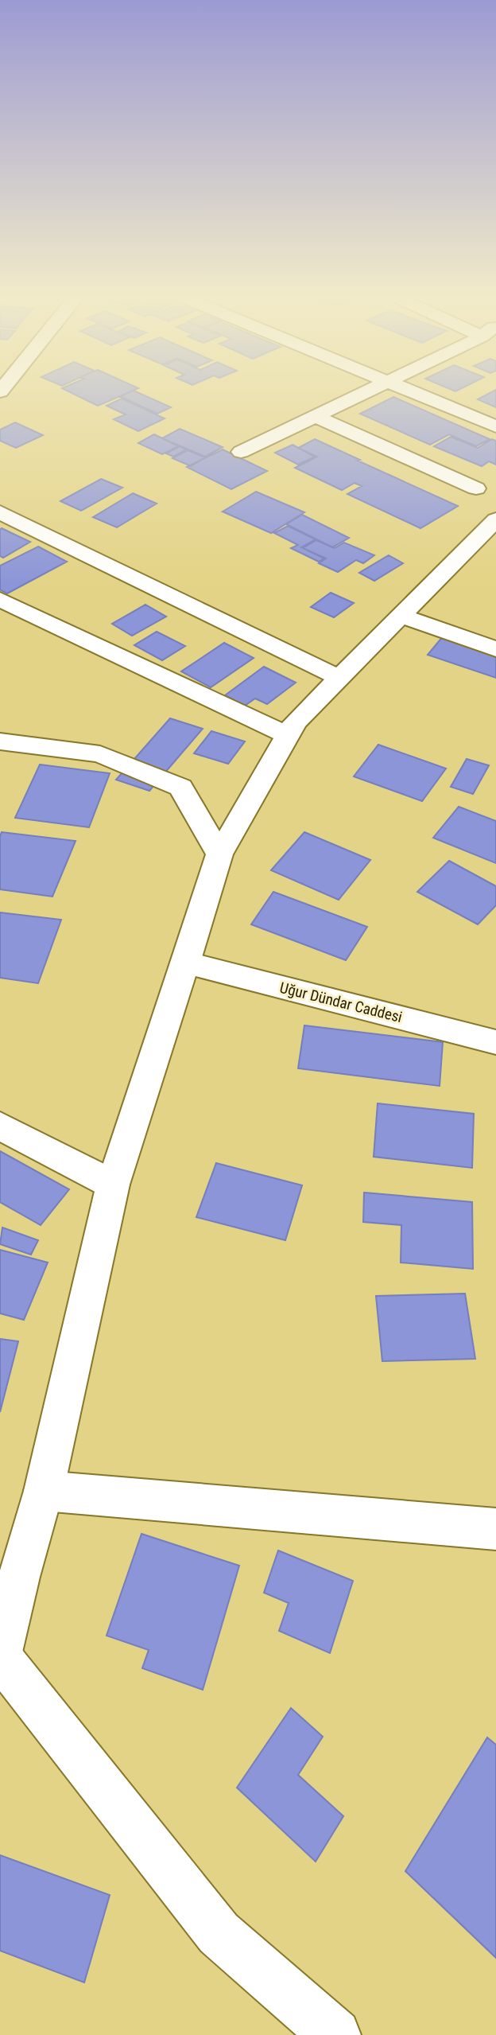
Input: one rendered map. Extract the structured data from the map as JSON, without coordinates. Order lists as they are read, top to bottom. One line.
{"streets":{"street":["Uğur Dündar Caddesi"]}}
